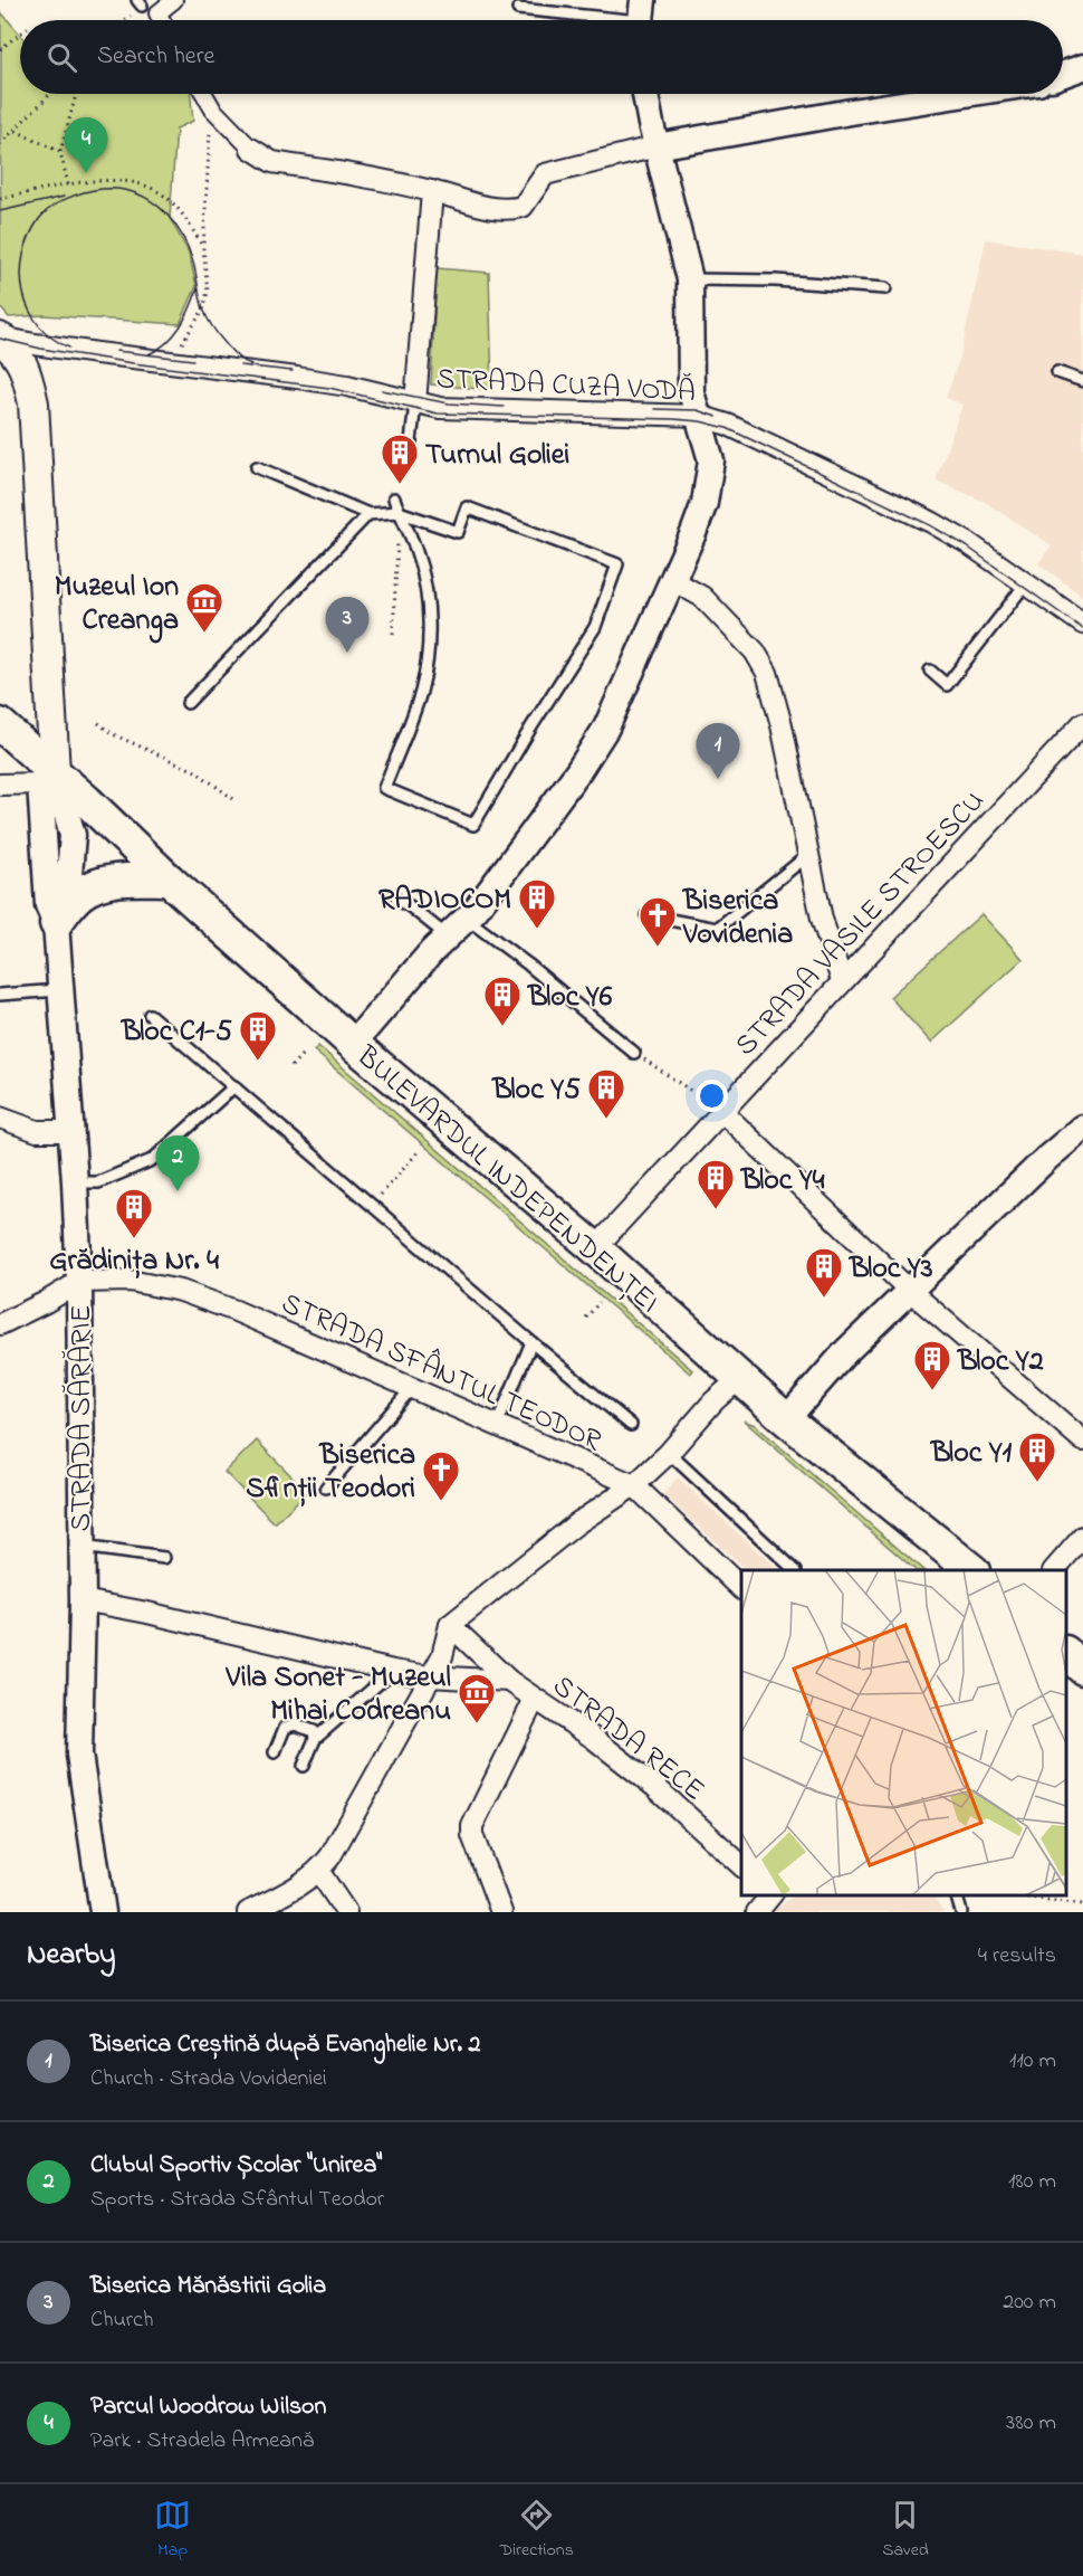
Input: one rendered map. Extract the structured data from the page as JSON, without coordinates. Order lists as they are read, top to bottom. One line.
{"streets":{"main road":["BULEVARDUL INDEPENDENȚEI","STRADA SĂRĂRIE"],"street":["STRADA CUZA VODĂ","STRADA VASILE STROESCU","STRADA SFÂNTUL TEODOR","STRADA RECE"]},"crossings":[["STRADA CUZA VODĂ","STRADA SĂRĂRIE"],["STRADA VASILE STROESCU","BULEVARDUL INDEPENDENȚEI"],["BULEVARDUL INDEPENDENȚEI","STRADA SĂRĂRIE"],["STRADA SFÂNTUL TEODOR","STRADA SĂRĂRIE"],["STRADA SĂRĂRIE","STRADA RECE"]],"places":{"building":["Turnul Goliei","RADIOCOM","Bloc Y6","Bloc C1-5","Bloc Y5","Bloc Y4","Grădinița Nr. 4","Bloc Y3","Bloc Y2","Bloc Y1"],"museum":["Muzeul Ion Creanga","Vila Sonet - Muzeul Mihai Codreanu"],"church":["Biserica Vovidenia","Biserica Sfinții Teodori"]},"page":{"search":"Search here","pins":["4","3","1","2"],"heading":["Nearby","4 results"],"list":[{"mark":"1","name":"Biserica Creștină după Evanghelie Nr. 2","note":"Church · Strada Vovideniei","value":"110 m"},{"mark":"2","name":"Clubul Sportiv Școlar \"Unirea\"","note":"Sports · Strada Sfântul Teodor","value":"180 m"},{"mark":"3","name":"Biserica Mănăstirii Golia","note":"Church","value":"200 m"},{"mark":"4","name":"Parcul Woodrow Wilson","note":"Park · Stradela Armeană","value":"380 m"}],"nav":["Map","Directions","Saved"]}}
